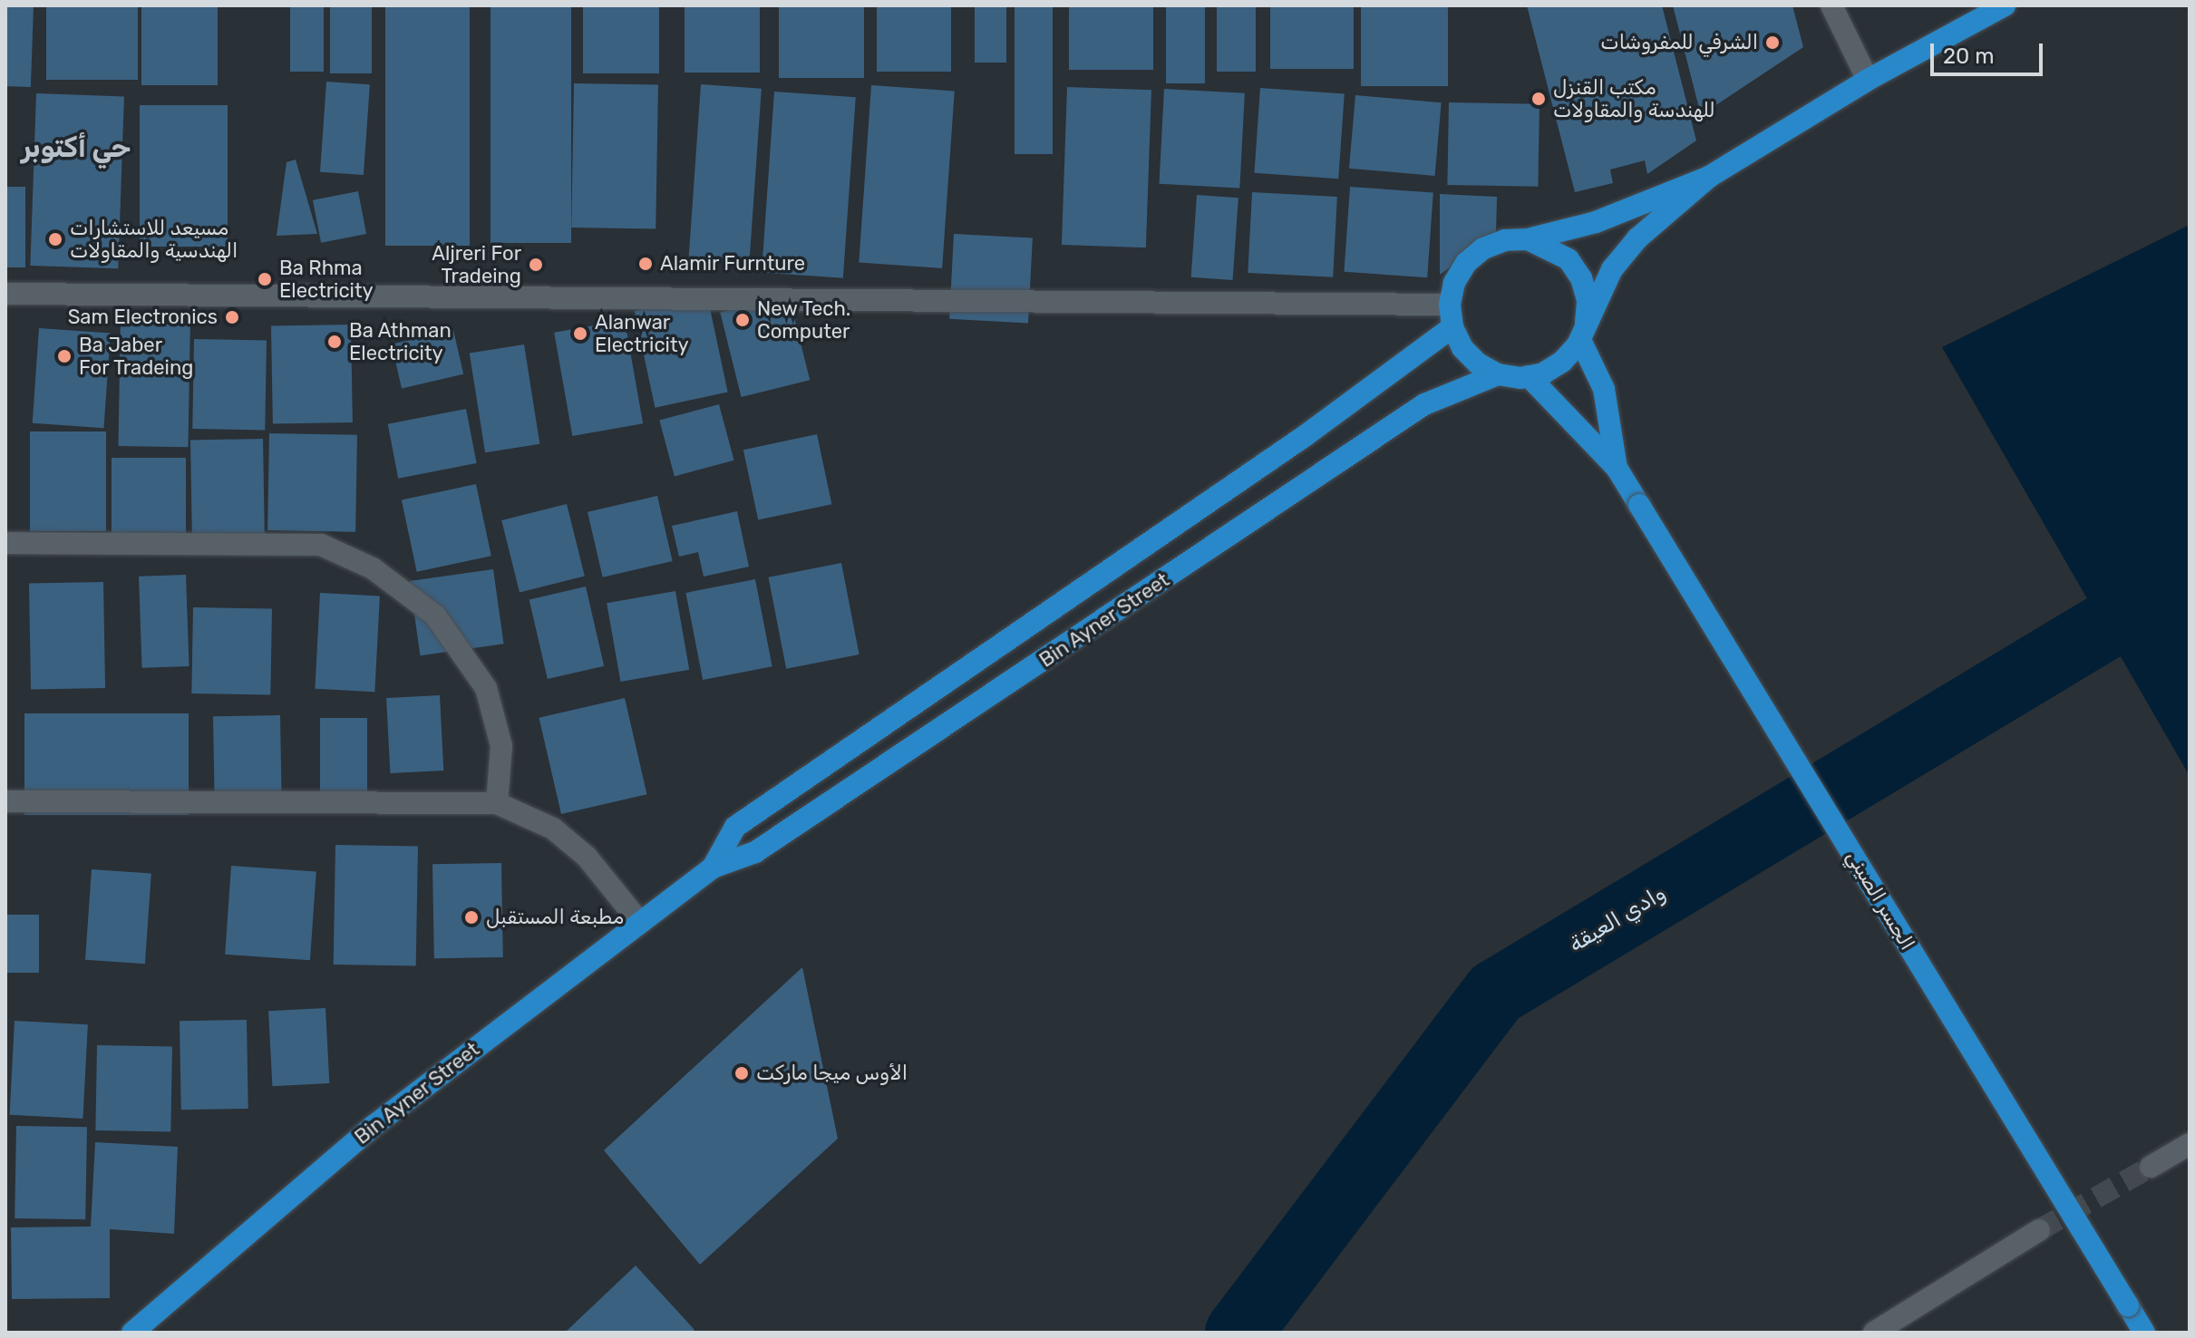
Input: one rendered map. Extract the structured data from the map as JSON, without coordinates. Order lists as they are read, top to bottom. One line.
{"streets":{"highway":["Bin Ayner Street","الجسر الصيني"]},"districts":["حي أكتوبر"],"water":["وادي العيقة"],"places":["الشرفي للمفروشات","مكتب القنزل للهندسة والمقاولات","مسيعد للاستشارات الهندسية والمقاولات","Alamir Furnture","Aljreri For Tradeing","Ba Rhma Electricity","Sam Electronics","New Tech. Computer","Alanwar Electricity","Ba Athman Electricity","Ba Jaber For Tradeing","مطبعة المستقبل","الأوس ميجا ماركت"],"scale_bar":"20 m"}
